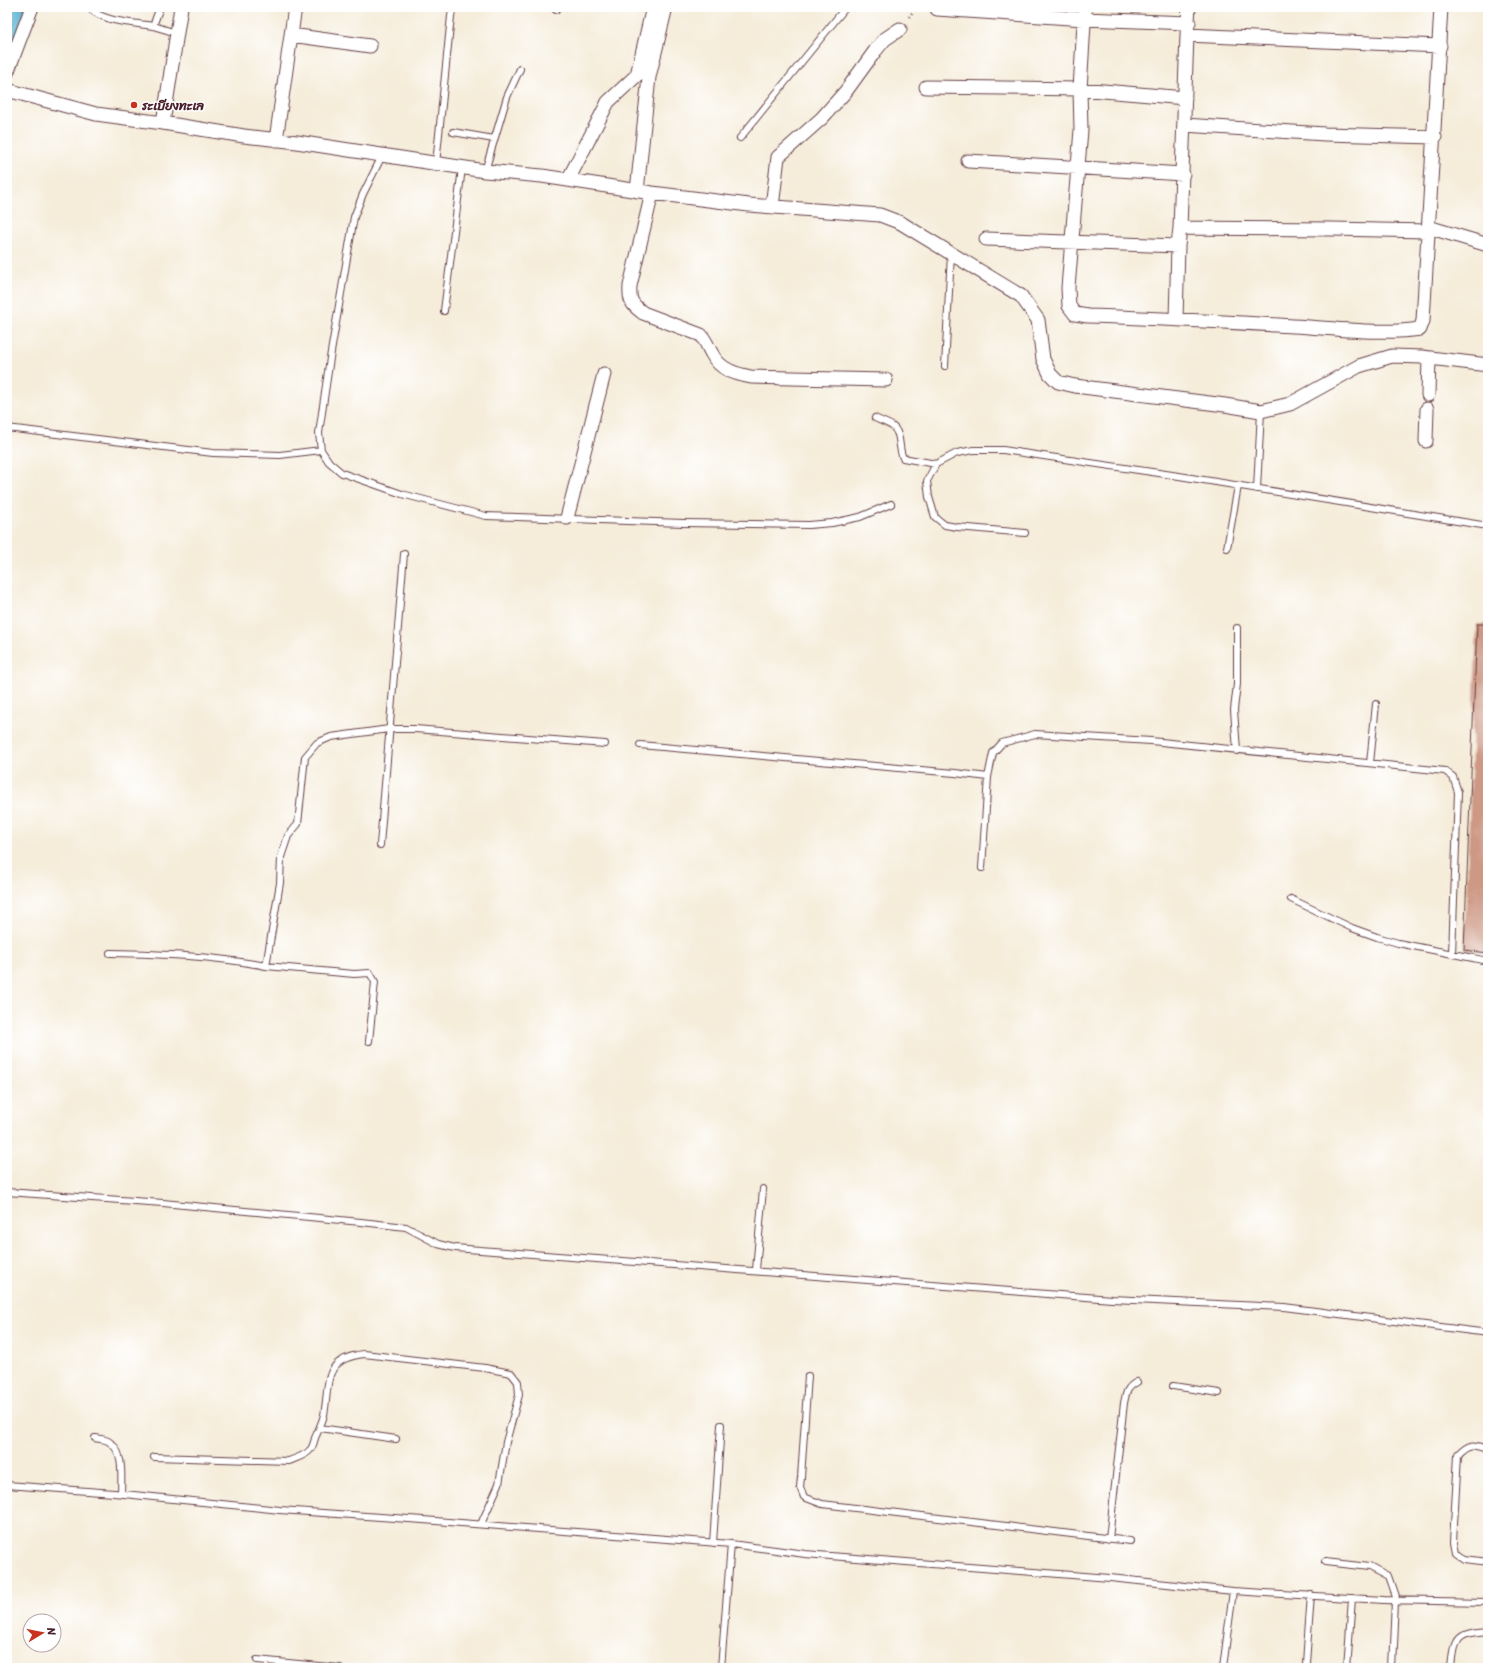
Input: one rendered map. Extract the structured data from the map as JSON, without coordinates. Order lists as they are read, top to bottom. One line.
{"places":["ระเบียงทะเล"],"north":"right"}
